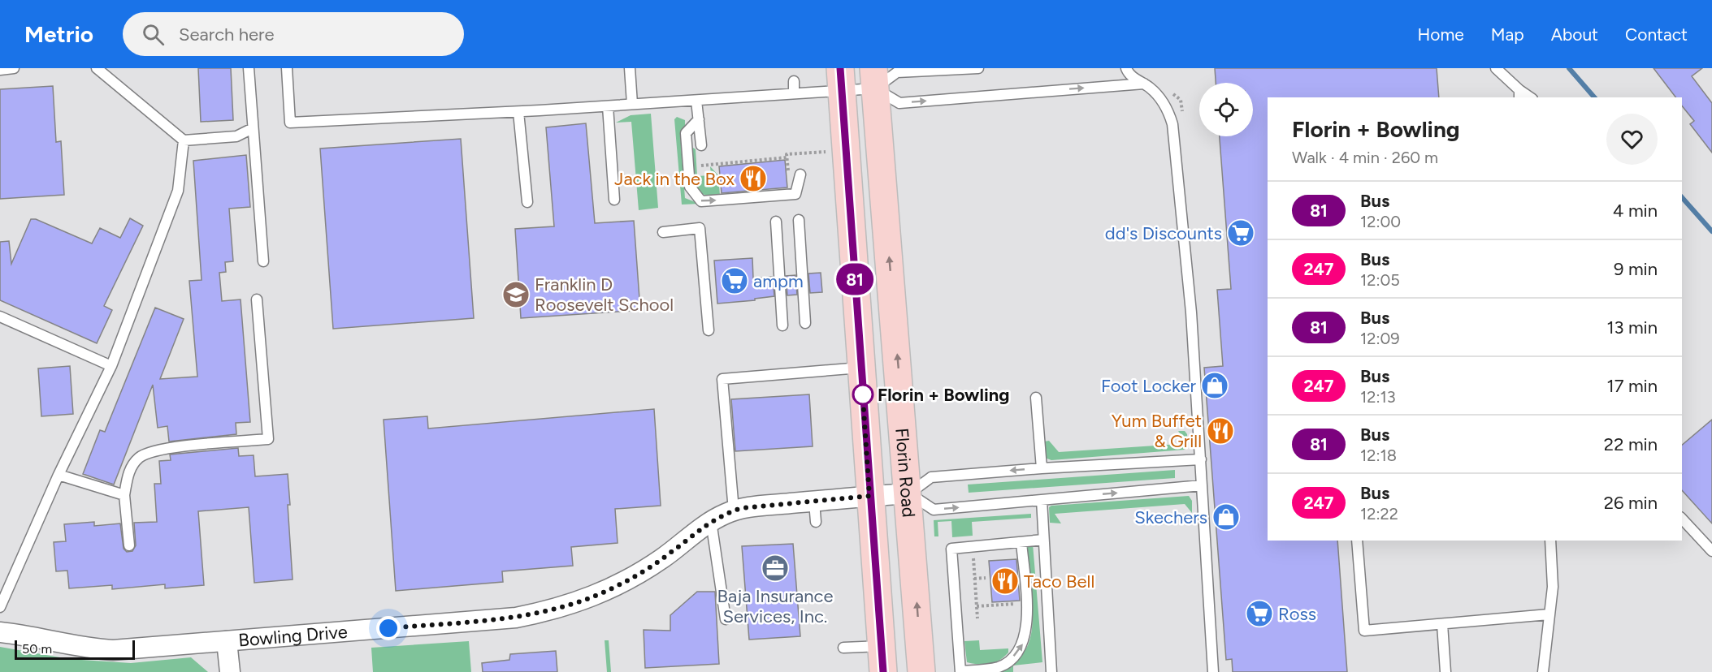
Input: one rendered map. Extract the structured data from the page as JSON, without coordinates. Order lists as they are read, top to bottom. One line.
{"streets":{"main road":["Florin Road"],"street":["Bowling Drive"]},"crossings":[["Florin Road","Bowling Drive"]],"places":{"restaurant":["Jack in the Box","Yum Buffet & Grill","Taco Bell"],"supermarket":["dd's Discounts","ampm","Ross"],"school or university":["Franklin D Roosevelt School"],"shop":["Foot Locker","Skechers"],"other":["Florin + Bowling"],"office":["Baja Insurance Services, Inc."]},"lines":["bus line 81"],"scale_bar":"50 m","page":{"header":"Metrio","search":"Search here","nav":["Home","Map","About","Contact"],"on_map":"81","heading":["Florin + Bowling","Walk · 4 min · 260 m"],"list":[{"mark":"81","name":"Bus","note":"12:00","value":"4 min"},{"mark":"247","name":"Bus","note":"12:05","value":"9 min"},{"mark":"81","name":"Bus","note":"12:09","value":"13 min"},{"mark":"247","name":"Bus","note":"12:13","value":"17 min"},{"mark":"81","name":"Bus","note":"12:18","value":"22 min"},{"mark":"247","name":"Bus","note":"12:22","value":"26 min"}],"scale":"50 m"}}
